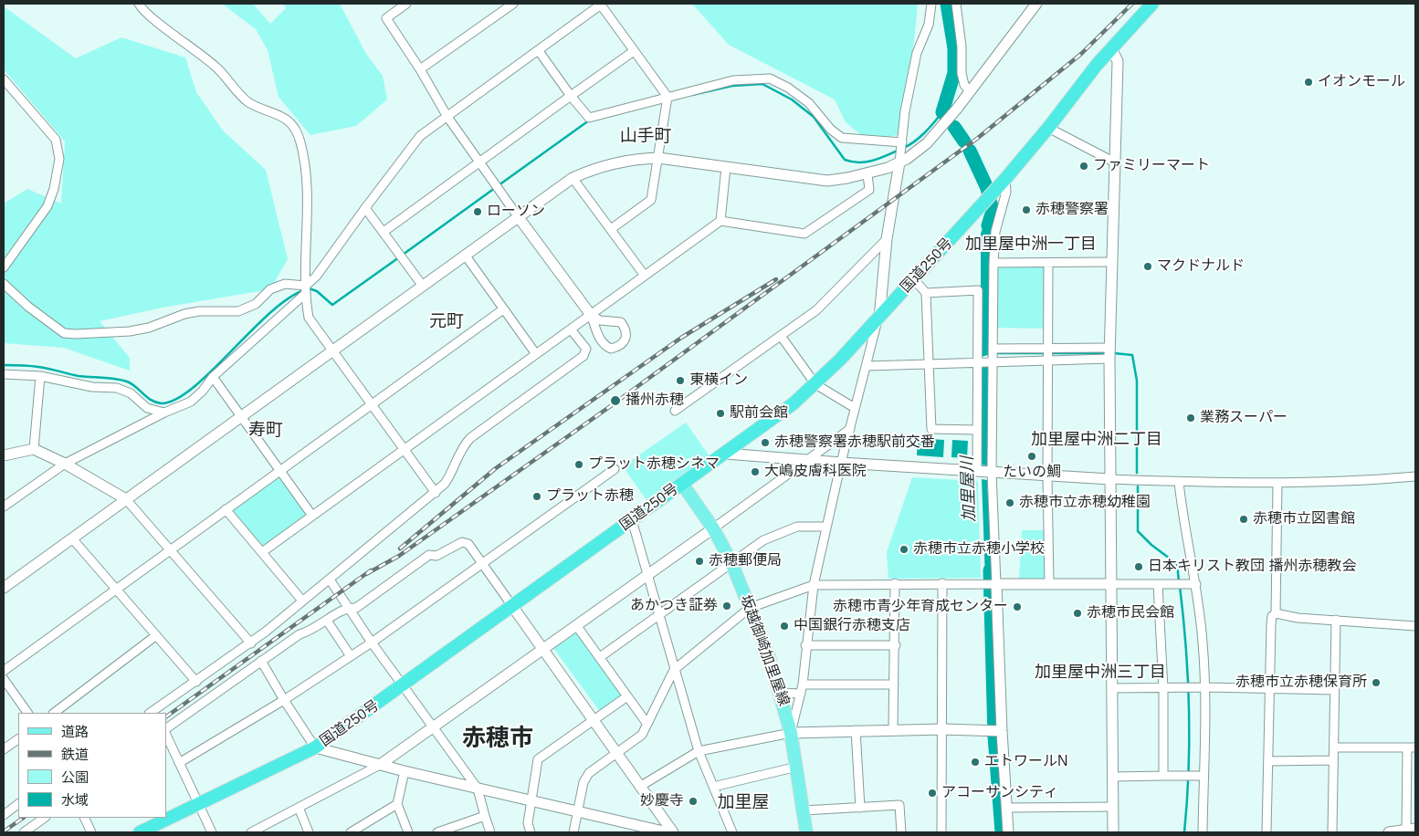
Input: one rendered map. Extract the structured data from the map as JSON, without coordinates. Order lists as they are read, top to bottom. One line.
{"streets":{"highway":["国道250号"],"main road":["坂越御崎加里屋線"]},"crossings":[["国道250号","坂越御崎加里屋線"]],"districts":["山手町","加里屋中洲一丁目","元町","寿町","加里屋中洲二丁目","加里屋中洲三丁目","赤穂市","加里屋"],"water":["加里屋川"],"places":["イオンモール","ファミリーマート","赤穂警察署","ローソン","マクドナルド","東横イン","播州赤穂","駅前会館","業務スーパー","赤穂警察署赤穂駅前交番","たいの鯛","プラット赤穂シネマ","大嶋皮膚科医院","プラット赤穂","赤穂市立赤穂幼稚園","赤穂市立図書館","赤穂市立赤穂小学校","赤穂郵便局","日本キリスト教団 播州赤穂教会","あかつき証券","赤穂市青少年育成センター","赤穂市民会館","中国銀行赤穂支店","赤穂市立赤穂保育所","エトワールN","アコーサンシティ","妙慶寺"],"legend":["道路","鉄道","公園","水域"]}
